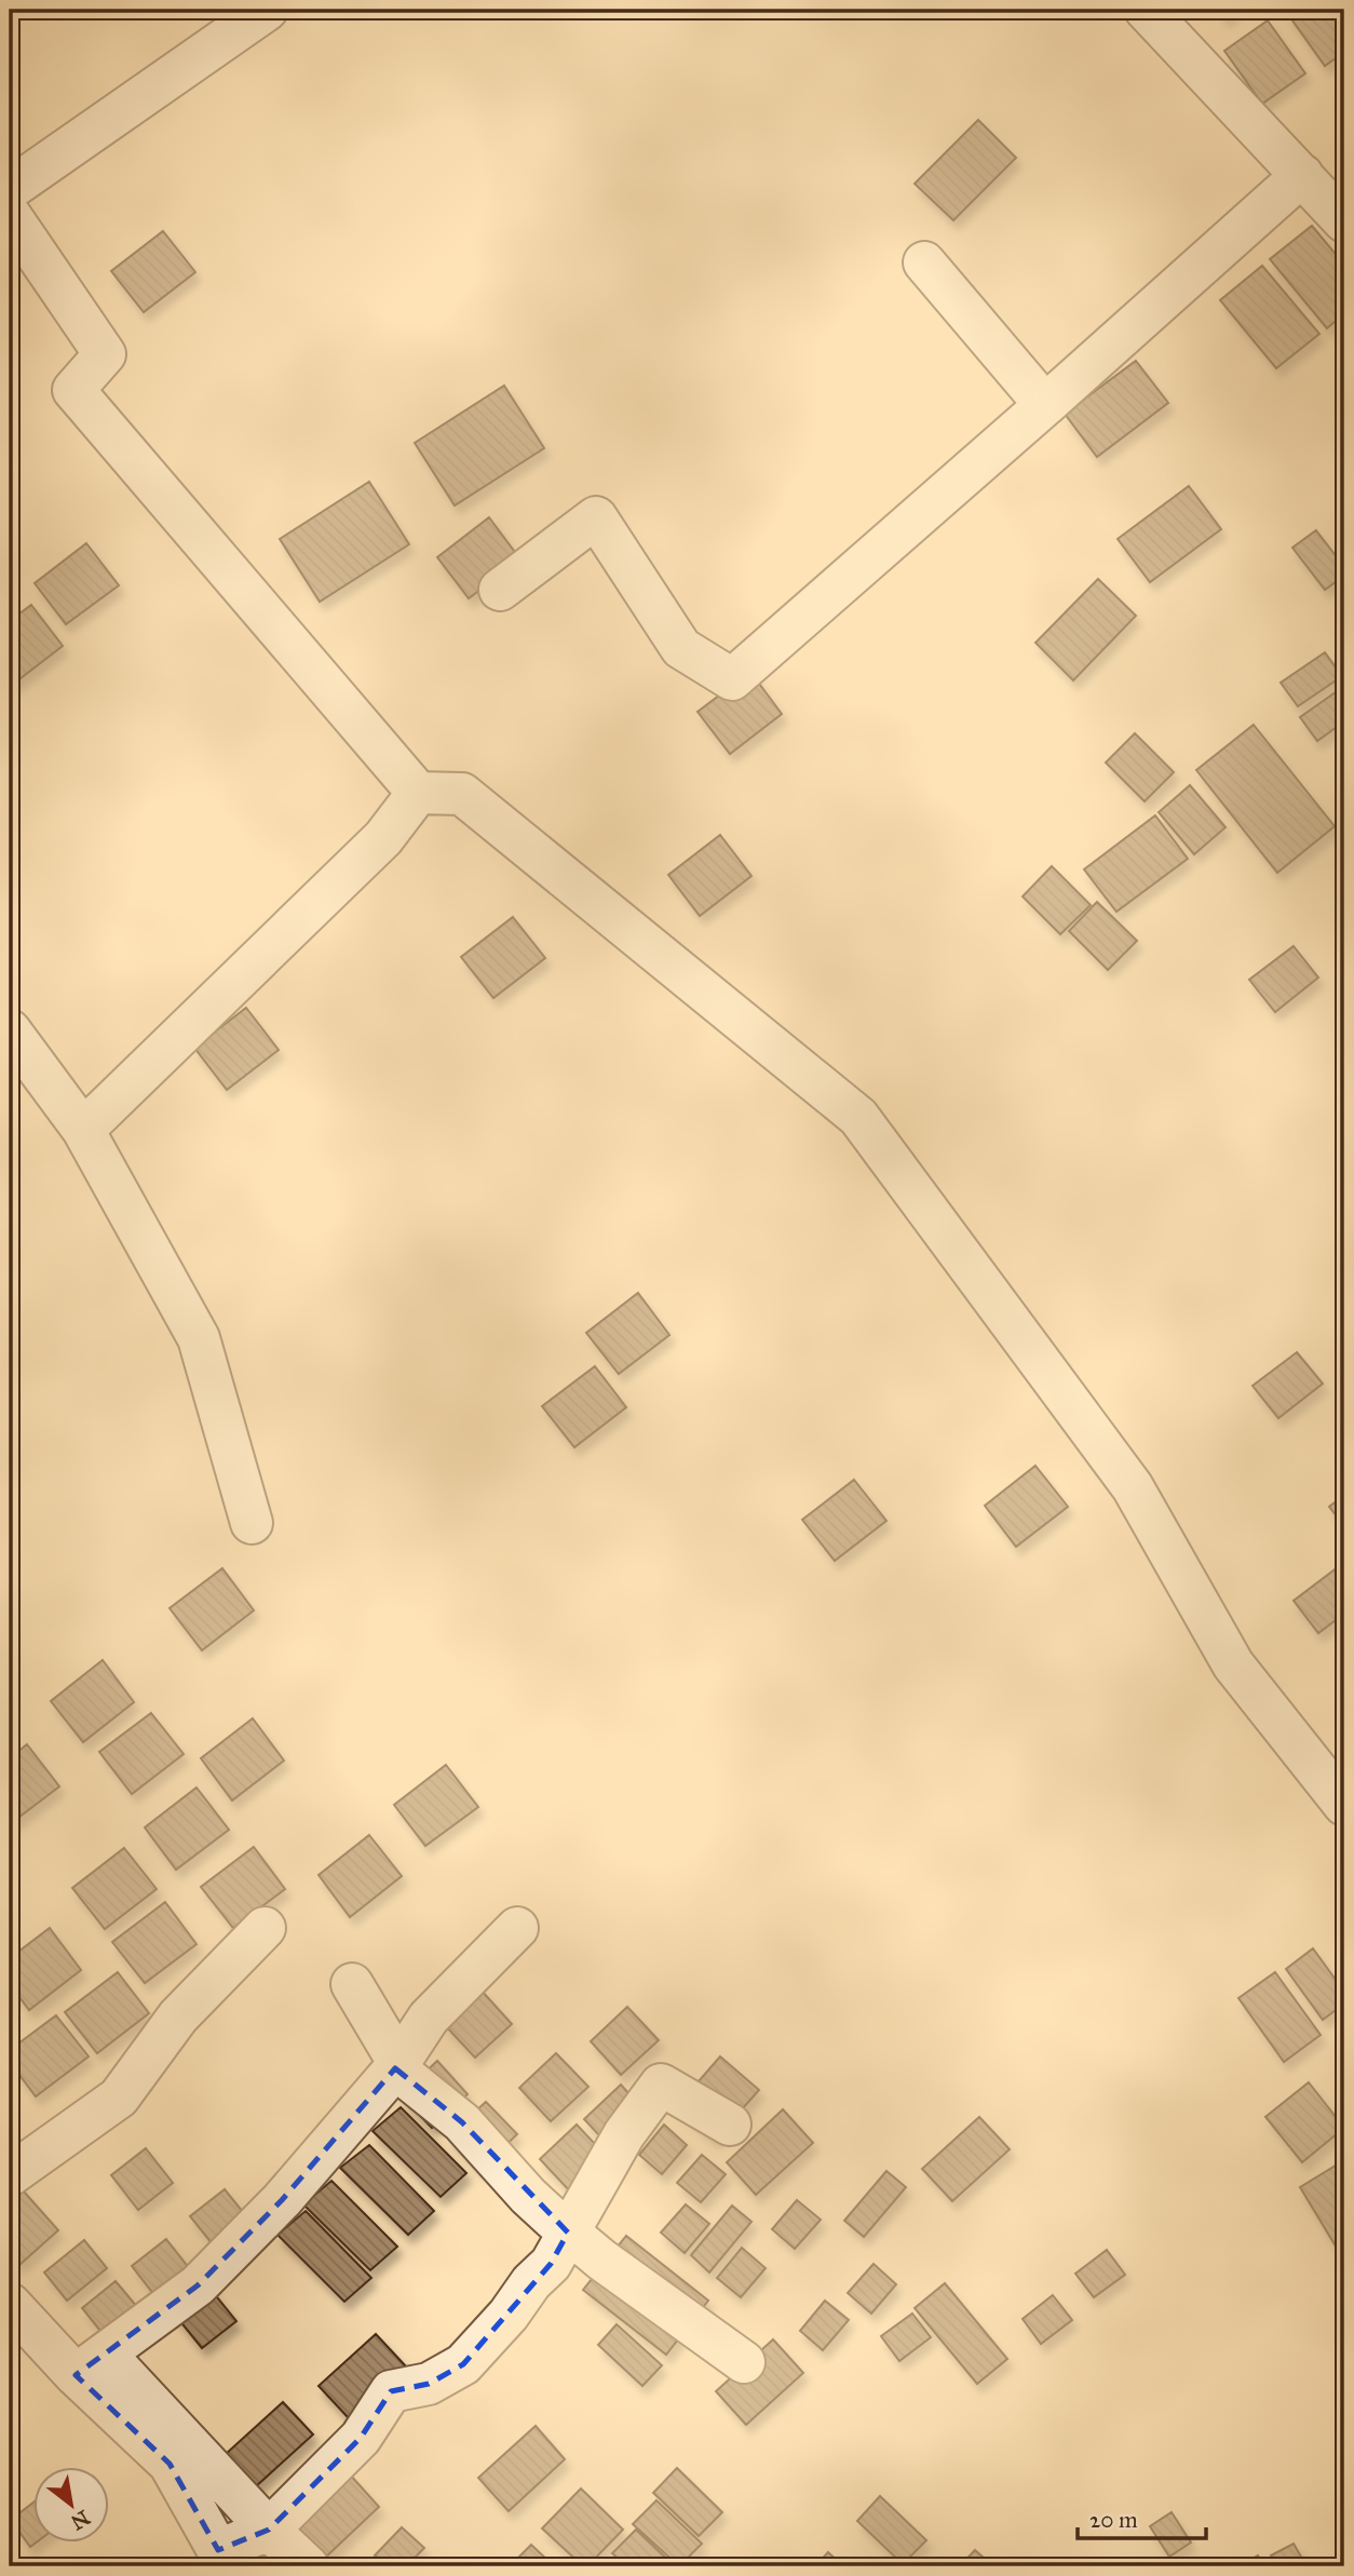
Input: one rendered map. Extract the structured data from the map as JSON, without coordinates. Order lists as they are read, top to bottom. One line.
{"scale_bar":"20 m","north":"bottom right"}
